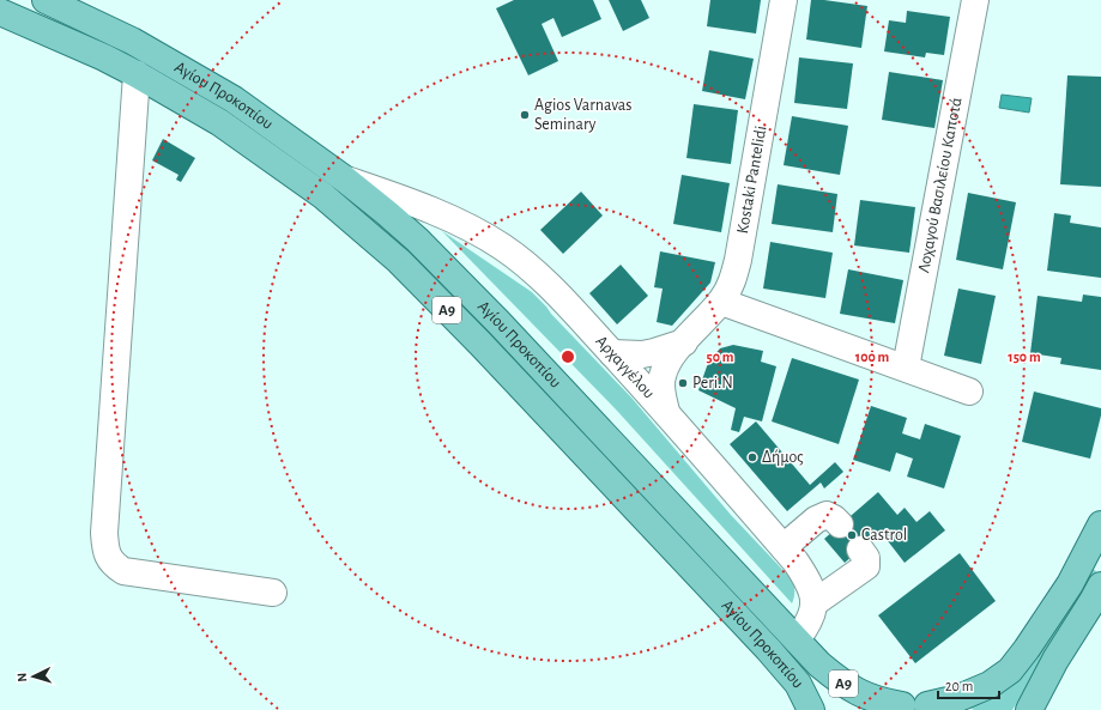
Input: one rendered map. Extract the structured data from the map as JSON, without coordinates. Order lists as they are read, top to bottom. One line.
{"streets":{"main road":["Αγίου Προκοπίου","A9"],"street":["Kostaki Pantelidi","Λοχαγού Βασιλείου Καποτά","Αρχαγγέλου"]},"crossings":[["Αγίου Προκοπίου","Αρχαγγέλου"],["Kostaki Pantelidi","Αρχαγγέλου"]],"places":["Agios Varnavas Seminary","Peri.N","Δήμος","Castrol"],"scale_bar":"20 m","north":"left","rings":["50 m","100 m","150 m"]}
